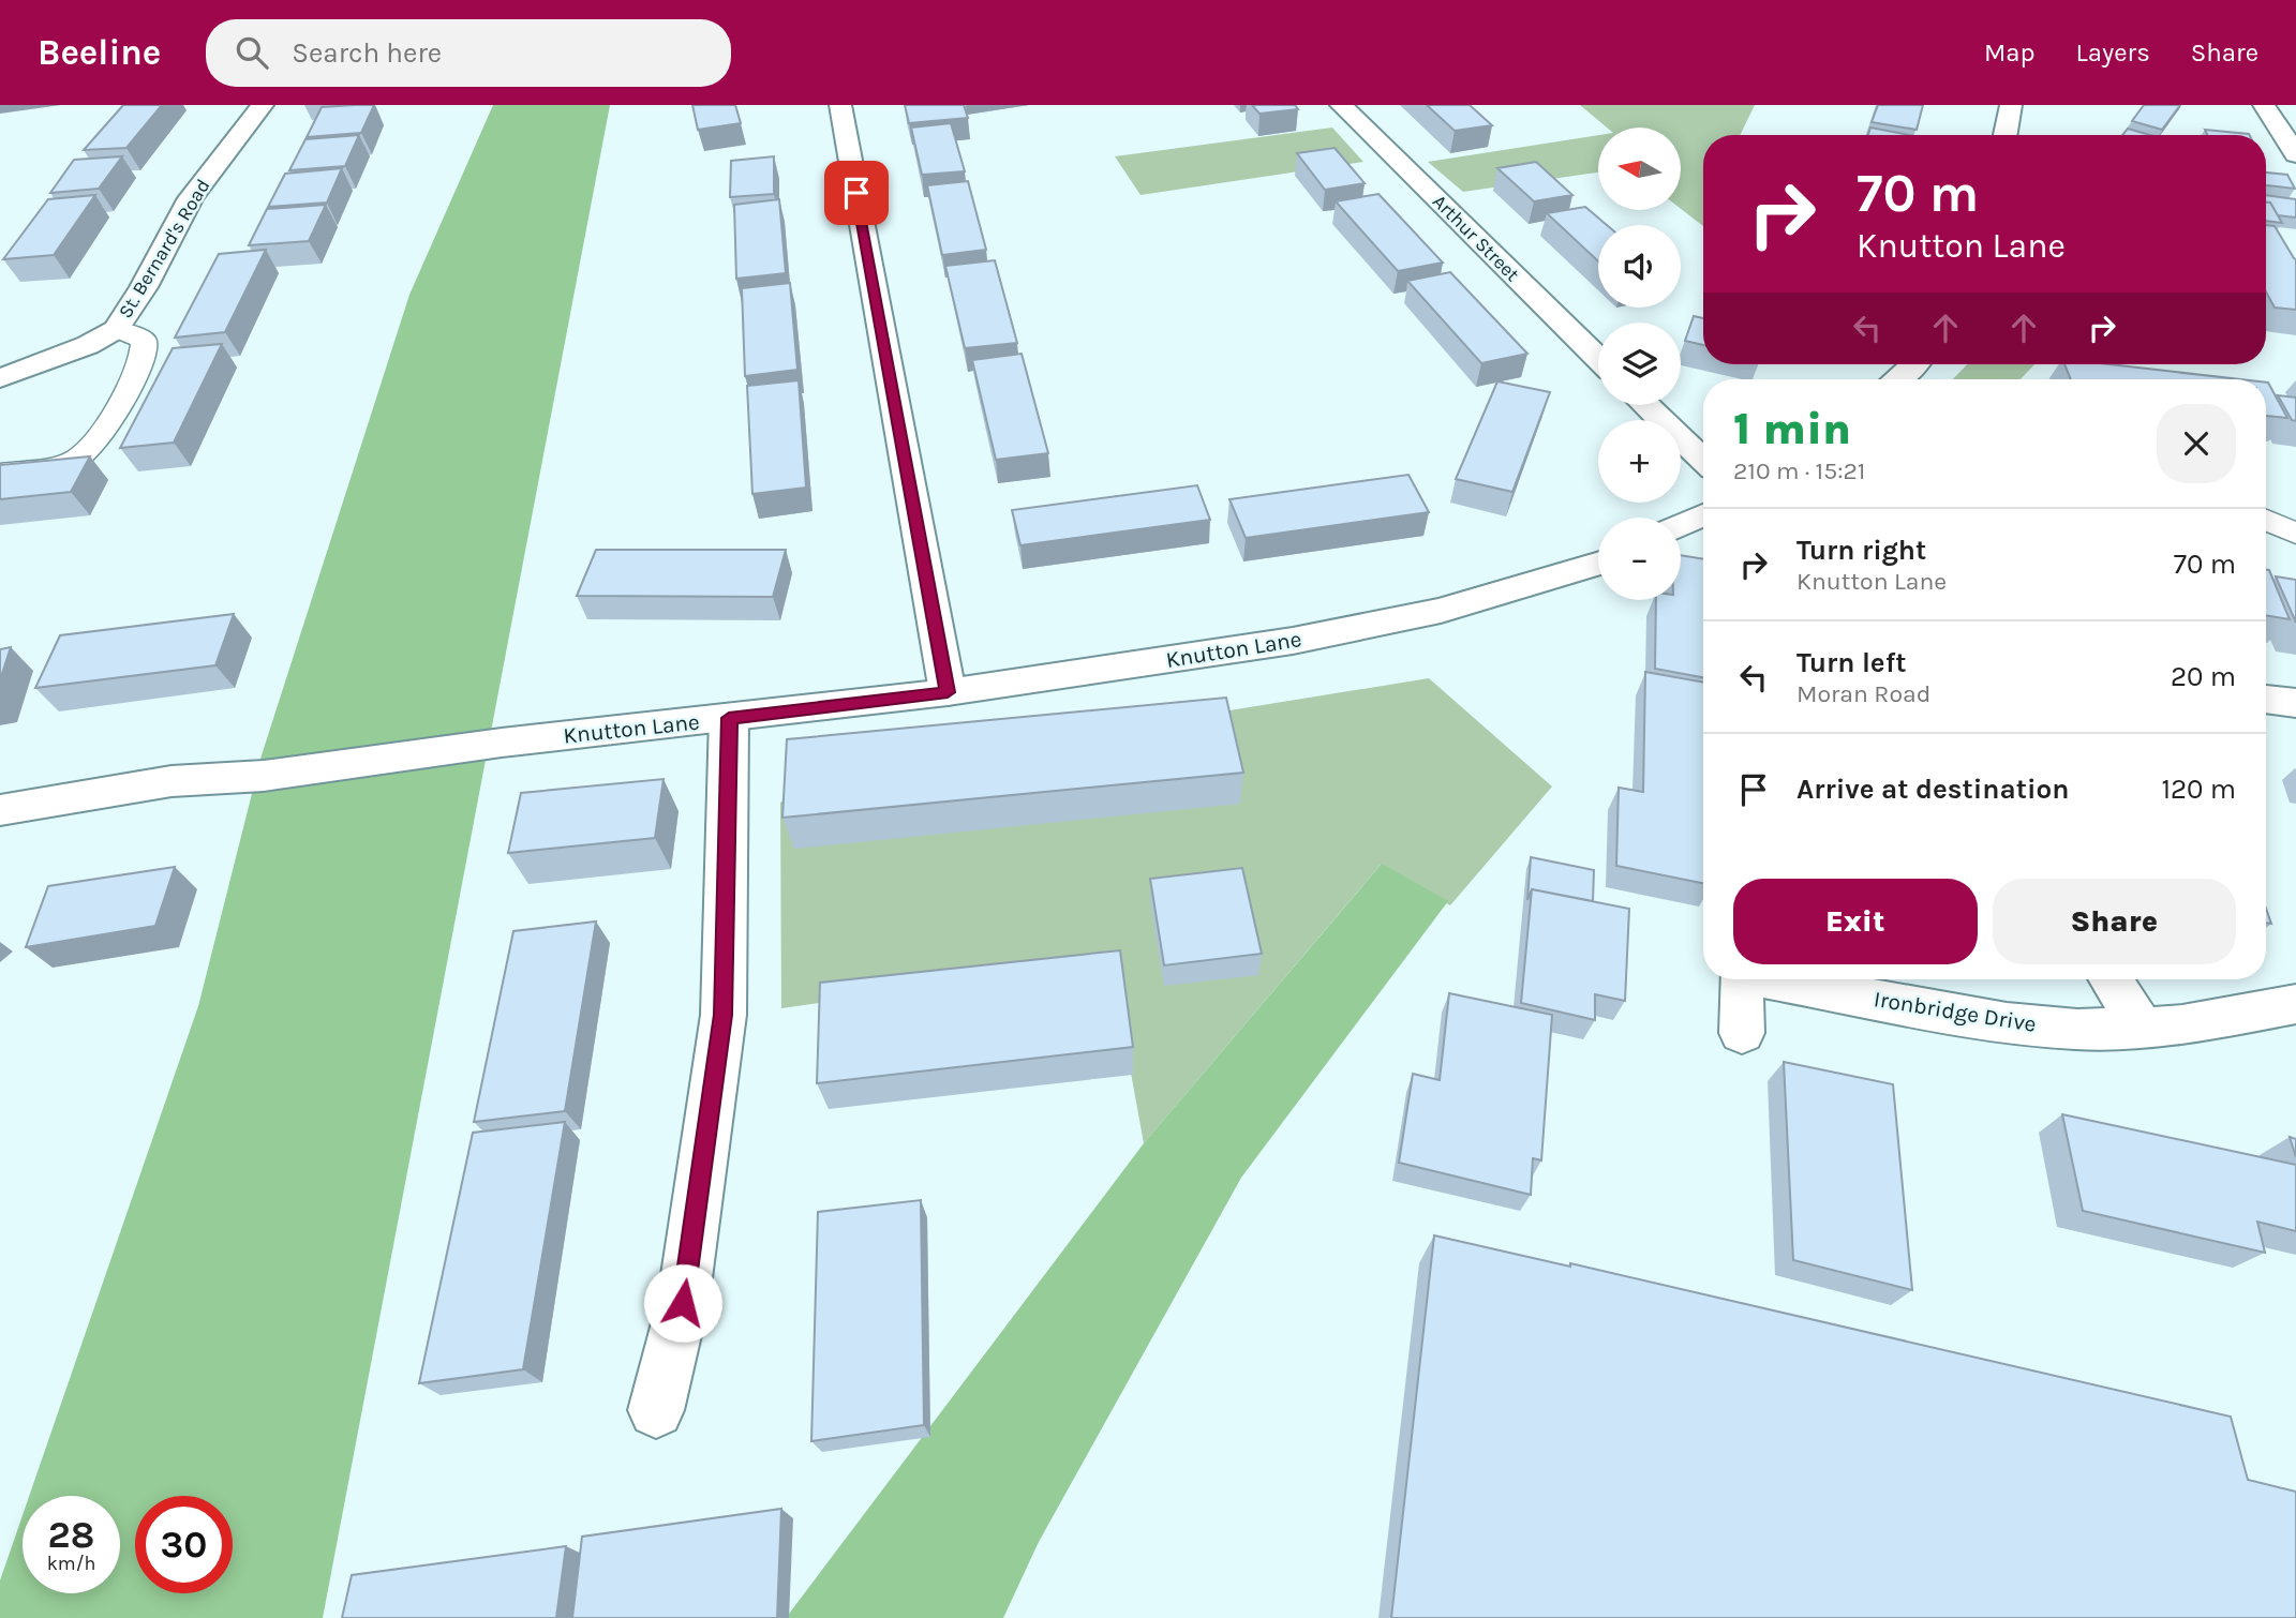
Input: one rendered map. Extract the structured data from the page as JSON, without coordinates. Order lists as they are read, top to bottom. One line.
{"streets":{"street":["Arthur Street","St. Bernard's Road","Knutton Lane","Ironbridge Drive"]},"north":"left","page":{"header":"Beeline","search":"Search here","nav":["Map","Layers","Share"],"map_buttons":["+","−"],"turn":["70 m","Knutton Lane"],"heading":["1 min","210 m · 15:21"],"list":[{"name":"Turn right","note":"Knutton Lane","value":"70 m"},{"name":"Turn left","note":"Moran Road","value":"20 m"},{"name":"Arrive at destination","value":"120 m"}],"buttons":["Exit","Share"],"speed":"28 km/h","limit":"30"}}
